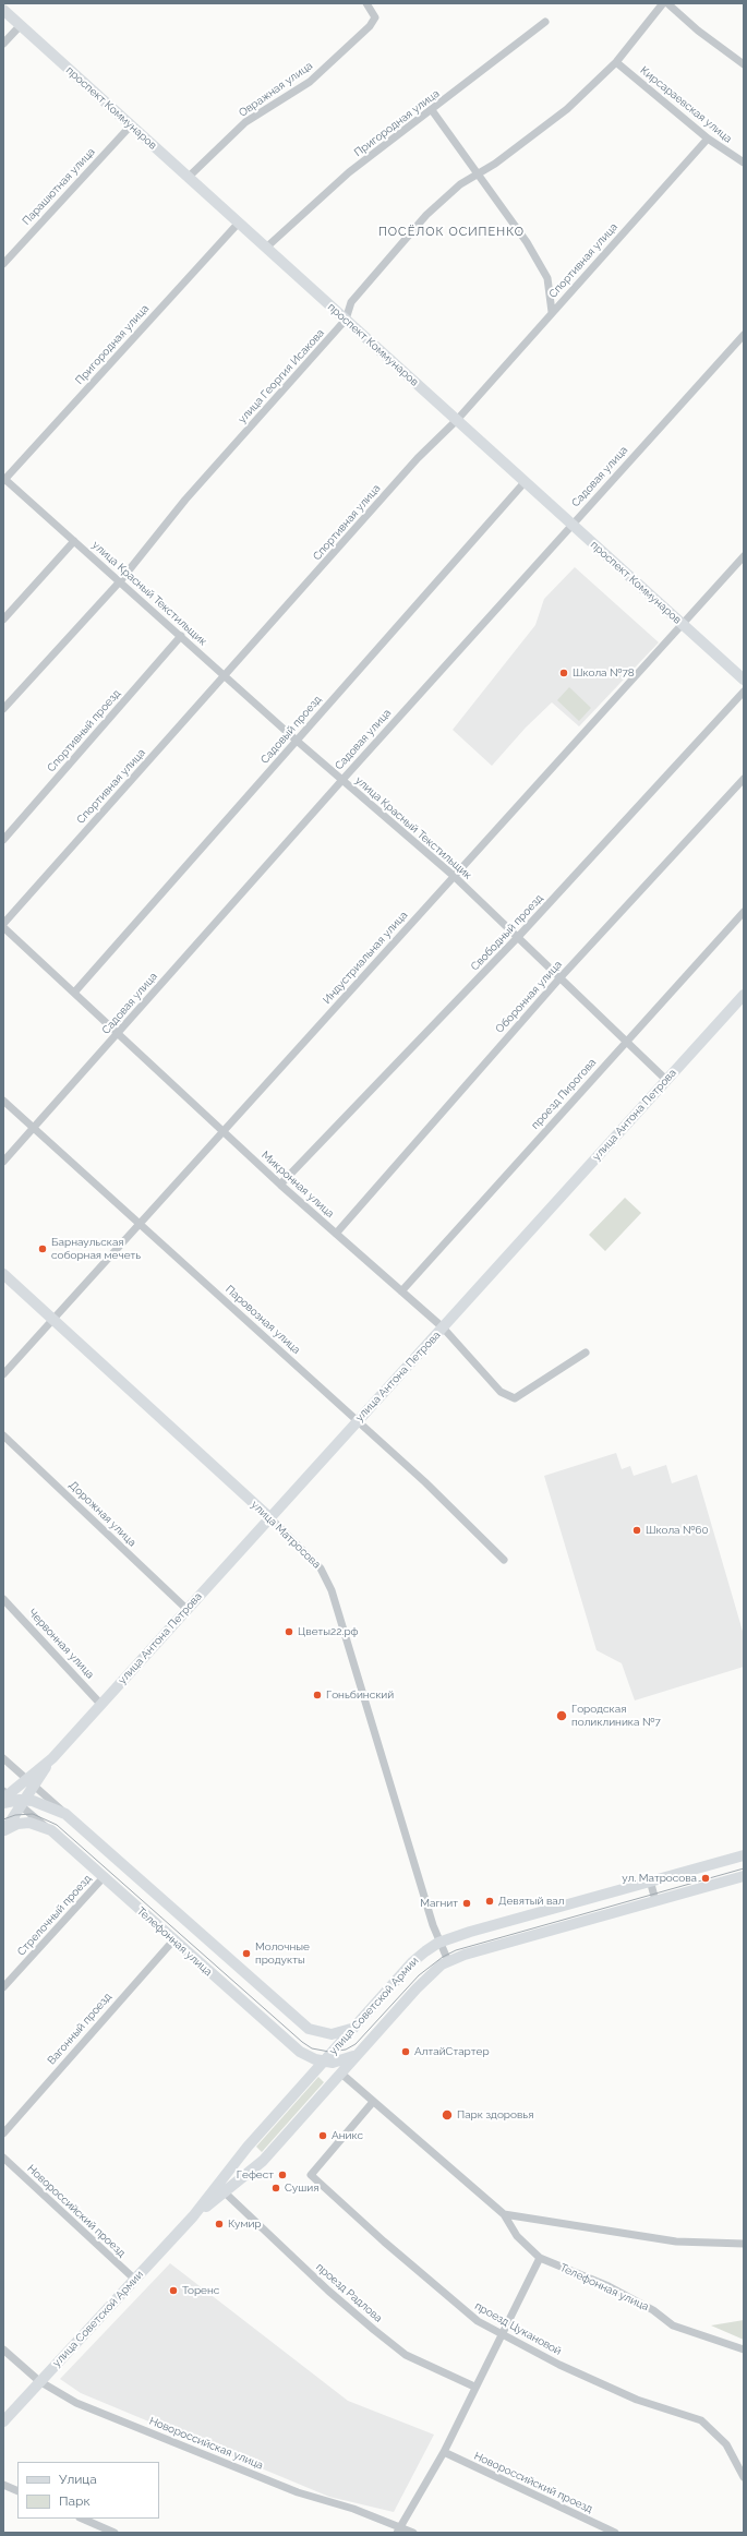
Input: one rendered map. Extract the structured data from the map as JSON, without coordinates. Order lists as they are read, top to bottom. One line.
{"streets":{"street":["Овражная улица","Кирсараевская улица","проспект Коммунаров","Пригородная улица","Парашютная улица","Спортивная улица","улица Георгия Исакова","Садовая улица","улица Красный Текстильщик","Садовый проезд","Спортивный проезд","Свободный проезд","Индустриальная улица","Оборонная улица","проезд Пирогова","улица Антона Петрова","Микронная улица","Паровозная улица","Дорожная улица","улица Матросова","Червонная улица","Стрелочный проезд","Телефонная улица","улица Советской Армии","Вагонный проезд","Новороссийский проезд","проезд Радлова","проезд Цукановой","Новороссийская улица"]},"crossings":[["Овражная улица","проспект Коммунаров"],["Кирсараевская улица","Спортивная улица"],["Кирсараевская улица","улица Георгия Исакова"],["проспект Коммунаров","Пригородная улица"],["проспект Коммунаров","Парашютная улица"],["проспект Коммунаров","Спортивная улица"],["проспект Коммунаров","улица Георгия Исакова"],["проспект Коммунаров","Садовая улица"],["проспект Коммунаров","Садовый проезд"],["проспект Коммунаров","Индустриальная улица"],["Пригородная улица","улица Красный Текстильщик"],["Спортивная улица","улица Красный Текстильщик"],["улица Георгия Исакова","улица Красный Текстильщик"],["Садовая улица","улица Красный Текстильщик"],["Садовая улица","Микронная улица"],["Садовая улица","Паровозная улица"],["улица Красный Текстильщик","Садовый проезд"],["улица Красный Текстильщик","Спортивный проезд"],["улица Красный Текстильщик","Свободный проезд"],["улица Красный Текстильщик","Индустриальная улица"],["улица Красный Текстильщик","Оборонная улица"],["улица Красный Текстильщик","проезд Пирогова"],["улица Красный Текстильщик","улица Антона Петрова"],["Садовый проезд","Микронная улица"],["Свободный проезд","Микронная улица"],["Индустриальная улица","Микронная улица"],["Индустриальная улица","Паровозная улица"],["Индустриальная улица","улица Матросова"],["Оборонная улица","Микронная улица"],["проезд Пирогова","Микронная улица"],["улица Антона Петрова","Микронная улица"],["улица Антона Петрова","Паровозная улица"],["улица Антона Петрова","Дорожная улица"],["улица Антона Петрова","улица Матросова"],["улица Антона Петрова","Червонная улица"],["улица Антона Петрова","Телефонная улица"],["улица Матросова","улица Советской Армии"],["Стрелочный проезд","Телефонная улица"],["Телефонная улица","улица Советской Армии"],["Телефонная улица","Вагонный проезд"],["Телефонная улица","проезд Цукановой"],["улица Советской Армии","Новороссийский проезд"],["улица Советской Армии","проезд Радлова"],["улица Советской Армии","Новороссийская улица"]],"districts":["ПОСЁЛОК ОСИПЕНКО"],"places":["Школа №78","Барнаульская соборная мечеть","Школа №60","Цветы22.рф","Гоньбинский","Городская поликлиника №7","ул. Матросова","Девятый вал","Магнит","Молочные продукты","АлтайСтартер","Парк здоровья","Аникс","Гефест","Сушия","Кумир","Торенс"],"legend":["Улица","Парк"]}
